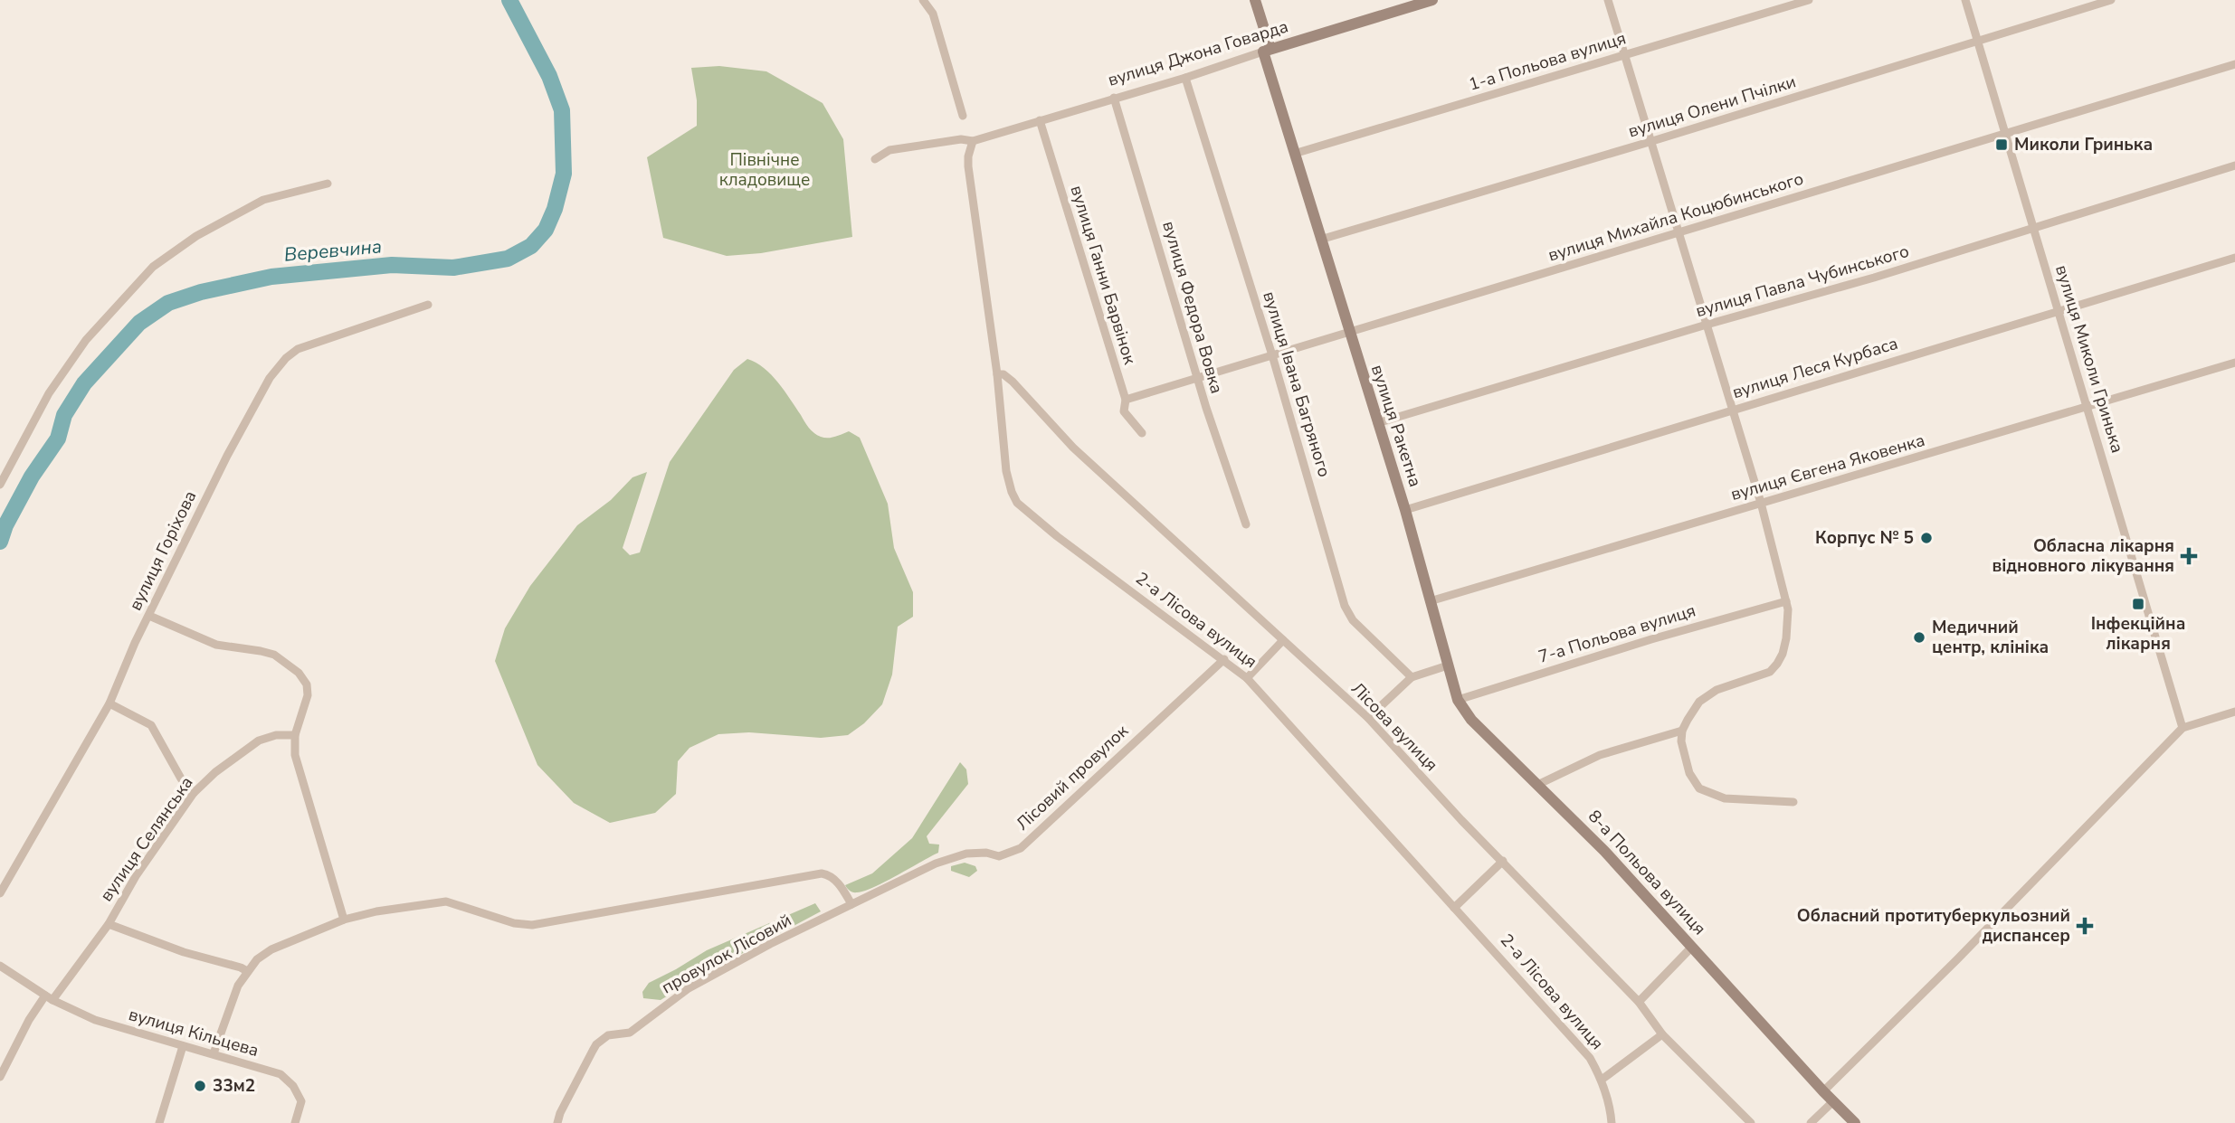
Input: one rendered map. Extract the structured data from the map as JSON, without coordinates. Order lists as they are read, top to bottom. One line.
{"streets":{"street":["вулиця Джона Говарда","1-а Польова вулиця","вулиця Олени Пчілки","вулиця Михайла Коцюбинського","вулиця Ганни Барвінок","вулиця Павла Чубинського","вулиця Федора Вовка","вулиця Миколи Гринька","вулиця Леся Курбаса","вулиця Івана Багряного","вулиця Ракетна","вулиця Євгена Яковенка","вулиця Горіхова","2-а Лісова вулиця","7-а Польова вулиця","Лісова вулиця","Лісовий провулок","вулиця Селянська","8-а Польова вулиця","провулок Лісовий","вулиця Кільцева"]},"crossings":[["вулиця Джона Говарда","вулиця Ганни Барвінок"],["вулиця Джона Говарда","вулиця Федора Вовка"],["вулиця Джона Говарда","вулиця Івана Багряного"],["вулиця Джона Говарда","вулиця Ракетна"],["вулиця Джона Говарда","2-а Лісова вулиця"],["1-а Польова вулиця","вулиця Ракетна"],["вулиця Олени Пчілки","вулиця Миколи Гринька"],["вулиця Олени Пчілки","вулиця Ракетна"],["вулиця Михайла Коцюбинського","вулиця Ганни Барвінок"],["вулиця Михайла Коцюбинського","вулиця Федора Вовка"],["вулиця Михайла Коцюбинського","вулиця Миколи Гринька"],["вулиця Михайла Коцюбинського","вулиця Івана Багряного"],["вулиця Михайла Коцюбинського","вулиця Ракетна"],["вулиця Павла Чубинського","вулиця Миколи Гринька"],["вулиця Павла Чубинського","вулиця Ракетна"],["вулиця Миколи Гринька","вулиця Леся Курбаса"],["вулиця Миколи Гринька","вулиця Євгена Яковенка"],["вулиця Леся Курбаса","вулиця Ракетна"],["вулиця Ракетна","вулиця Євгена Яковенка"],["вулиця Ракетна","7-а Польова вулиця"],["вулиця Ракетна","8-а Польова вулиця"],["2-а Лісова вулиця","Лісова вулиця"],["2-а Лісова вулиця","Лісовий провулок"],["Лісовий провулок","провулок Лісовий"],["вулиця Селянська","вулиця Кільцева"]],"water":["Веревчина"],"parks":["Північне кладовище"],"places":{"transit":["Миколи Гринька","Інфекційна лікарня"],"other":["Корпус № 5","Медичний центр, клініка","33м2"],"health":["Обласна лікарня відновного лікування","Обласний протитуберкульозний диспансер"]}}
